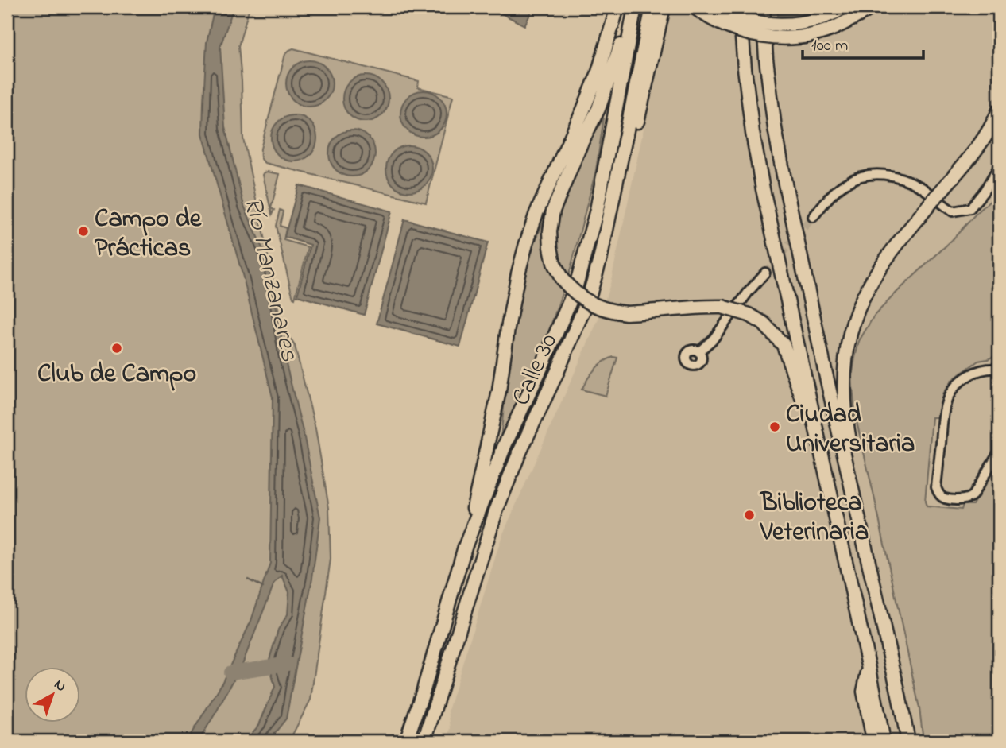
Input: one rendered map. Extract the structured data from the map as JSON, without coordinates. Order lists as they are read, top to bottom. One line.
{"streets":{"highway":["Calle 30"]},"water":["Río Manzanares"],"places":["Campo de Prácticas","Club de Campo","Ciudad Universitaria","Biblioteca Veterinaria"],"scale_bar":"100 m","north":"top right"}
